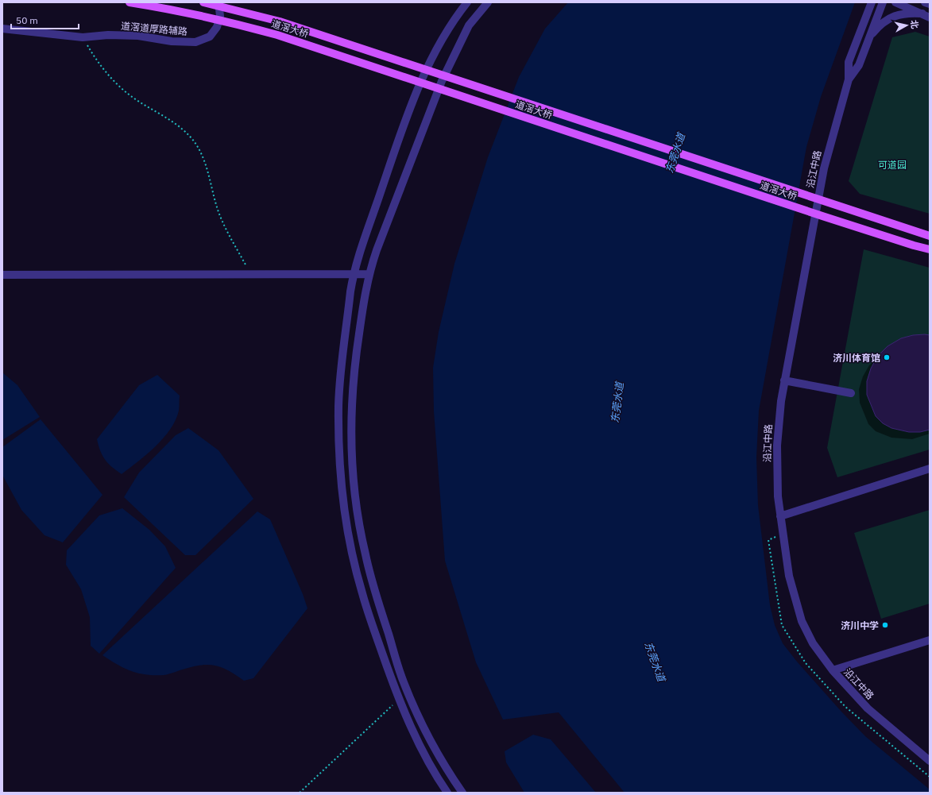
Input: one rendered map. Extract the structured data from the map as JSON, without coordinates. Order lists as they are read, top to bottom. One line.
{"streets":{"main road":["道滘大桥"],"street":["道滘道厚路辅路","沿江中路"]},"water":["东莞水道"],"parks":["可道园"],"places":["济川体育馆","济川中学"],"scale_bar":"50 m","north":"right"}
